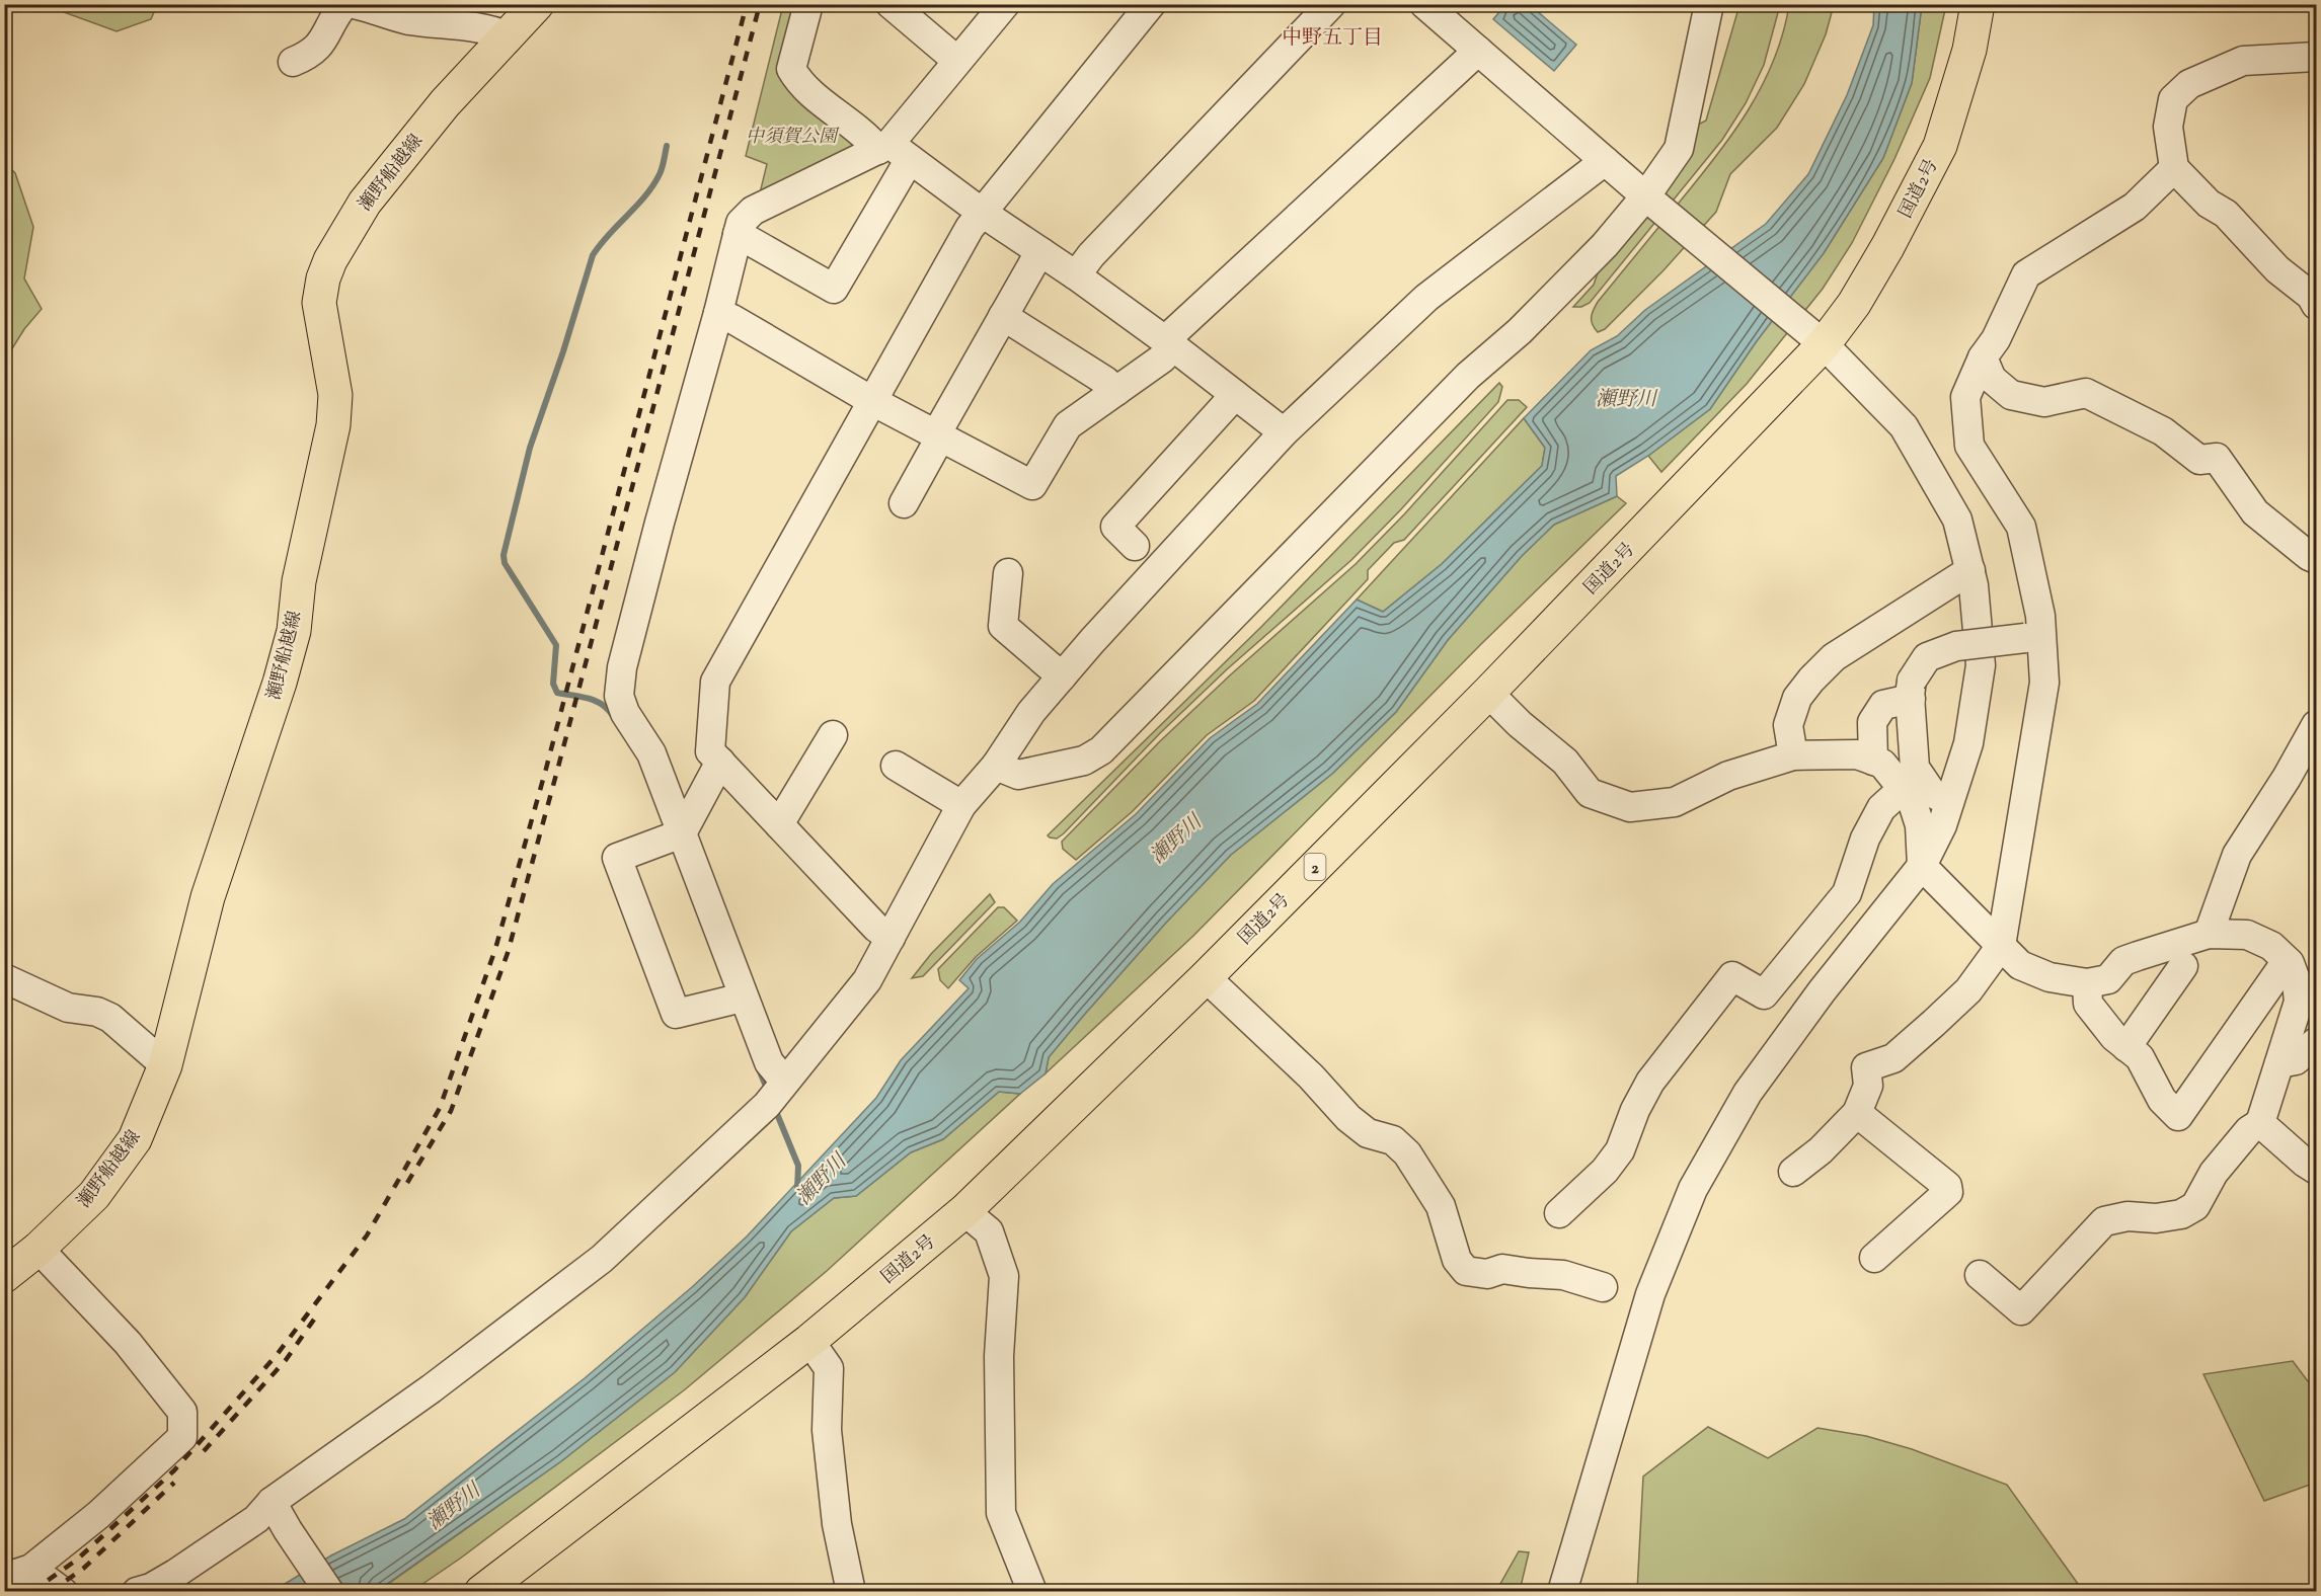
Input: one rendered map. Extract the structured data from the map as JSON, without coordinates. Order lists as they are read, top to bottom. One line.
{"streets":{"main road":["瀬野船越線","国道2号","2"]},"districts":["中野五丁目"],"water":["瀬野川"],"parks":["中須賀公園"]}
